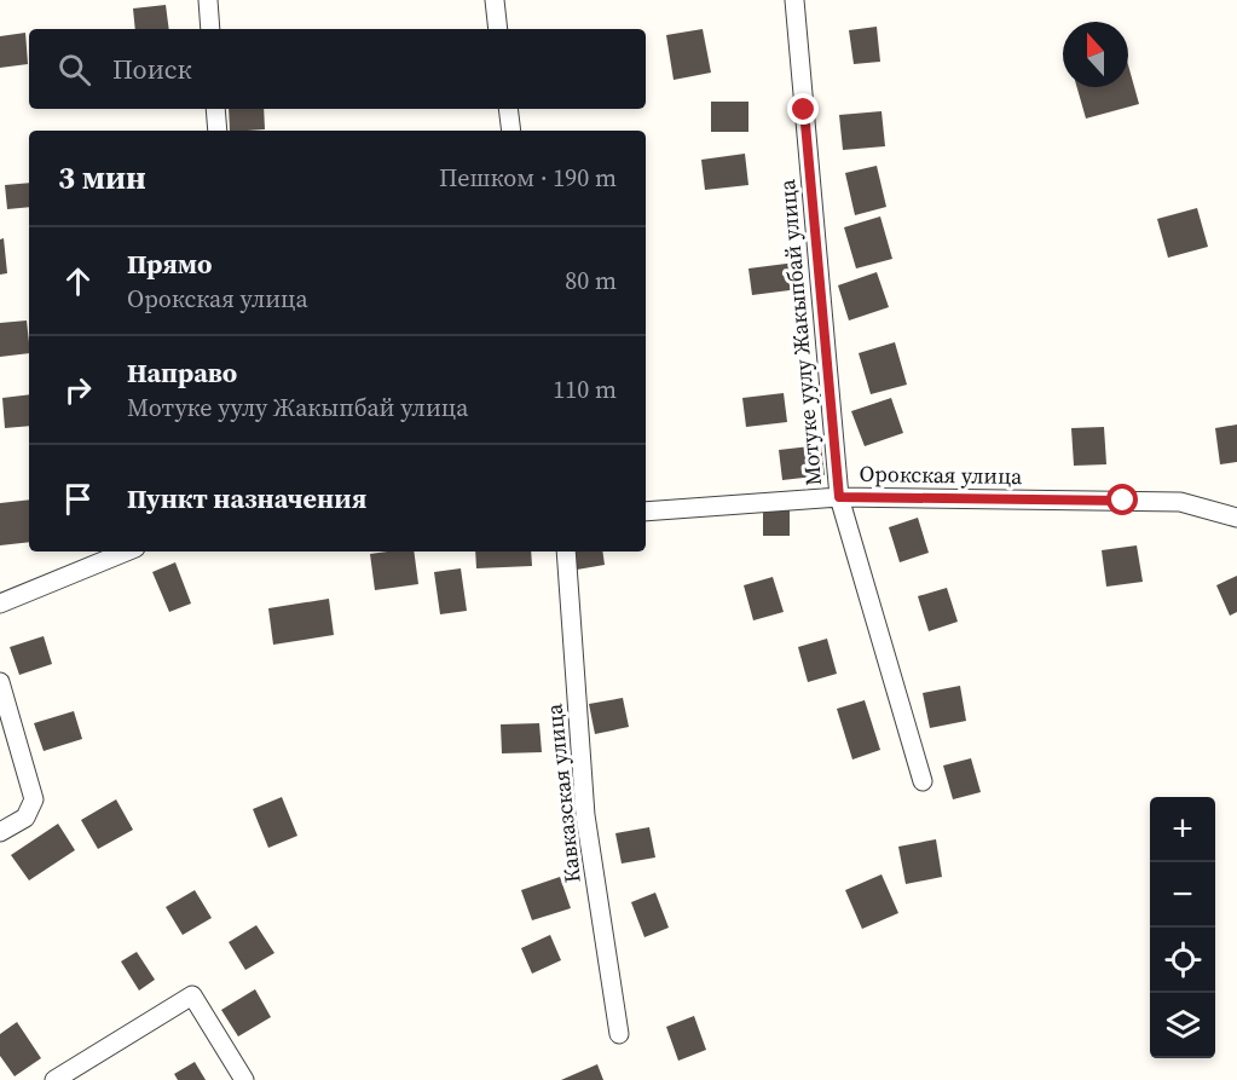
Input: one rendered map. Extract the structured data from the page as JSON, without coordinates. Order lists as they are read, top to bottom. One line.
{"streets":{"street":["Мотуке уулу Жакыпбай улица","Орокская улица","Кавказская улица"]},"crossings":[["Мотуке уулу Жакыпбай улица","Орокская улица"]],"north":"top","page":{"search":"Поиск","heading":["3 мин","Пешком · 190 m"],"list":[["Прямо","Орокская улица","80 m"],["Направо","Мотуке уулу Жакыпбай улица","110 m"],"Пункт назначения"],"map_buttons":["+","−"]}}
